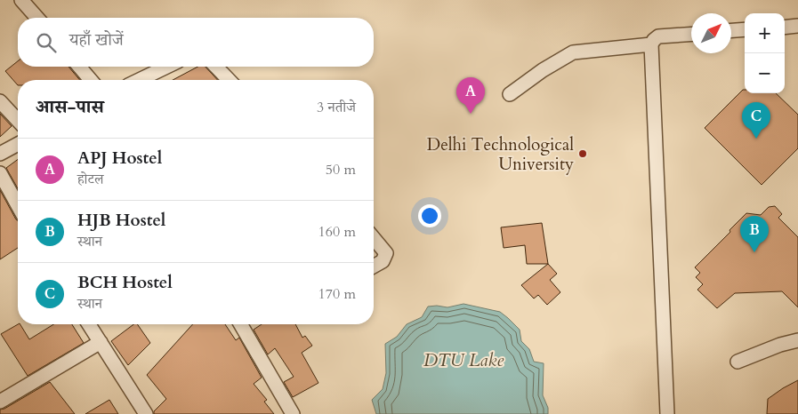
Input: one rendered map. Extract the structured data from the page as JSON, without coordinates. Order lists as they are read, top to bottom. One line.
{"water":["DTU Lake"],"places":["Delhi Technological University"],"north":"top right","page":{"map_buttons":["+","−"],"search":"यहाँ खोजें","pins":["A","C","B"],"heading":["आस-पास","3 नतीजे"],"list":[{"mark":"A","name":"APJ Hostel","note":"होटल","value":"50 m"},{"mark":"B","name":"HJB Hostel","note":"स्थान","value":"160 m"},{"mark":"C","name":"BCH Hostel","note":"स्थान","value":"170 m"}]}}
